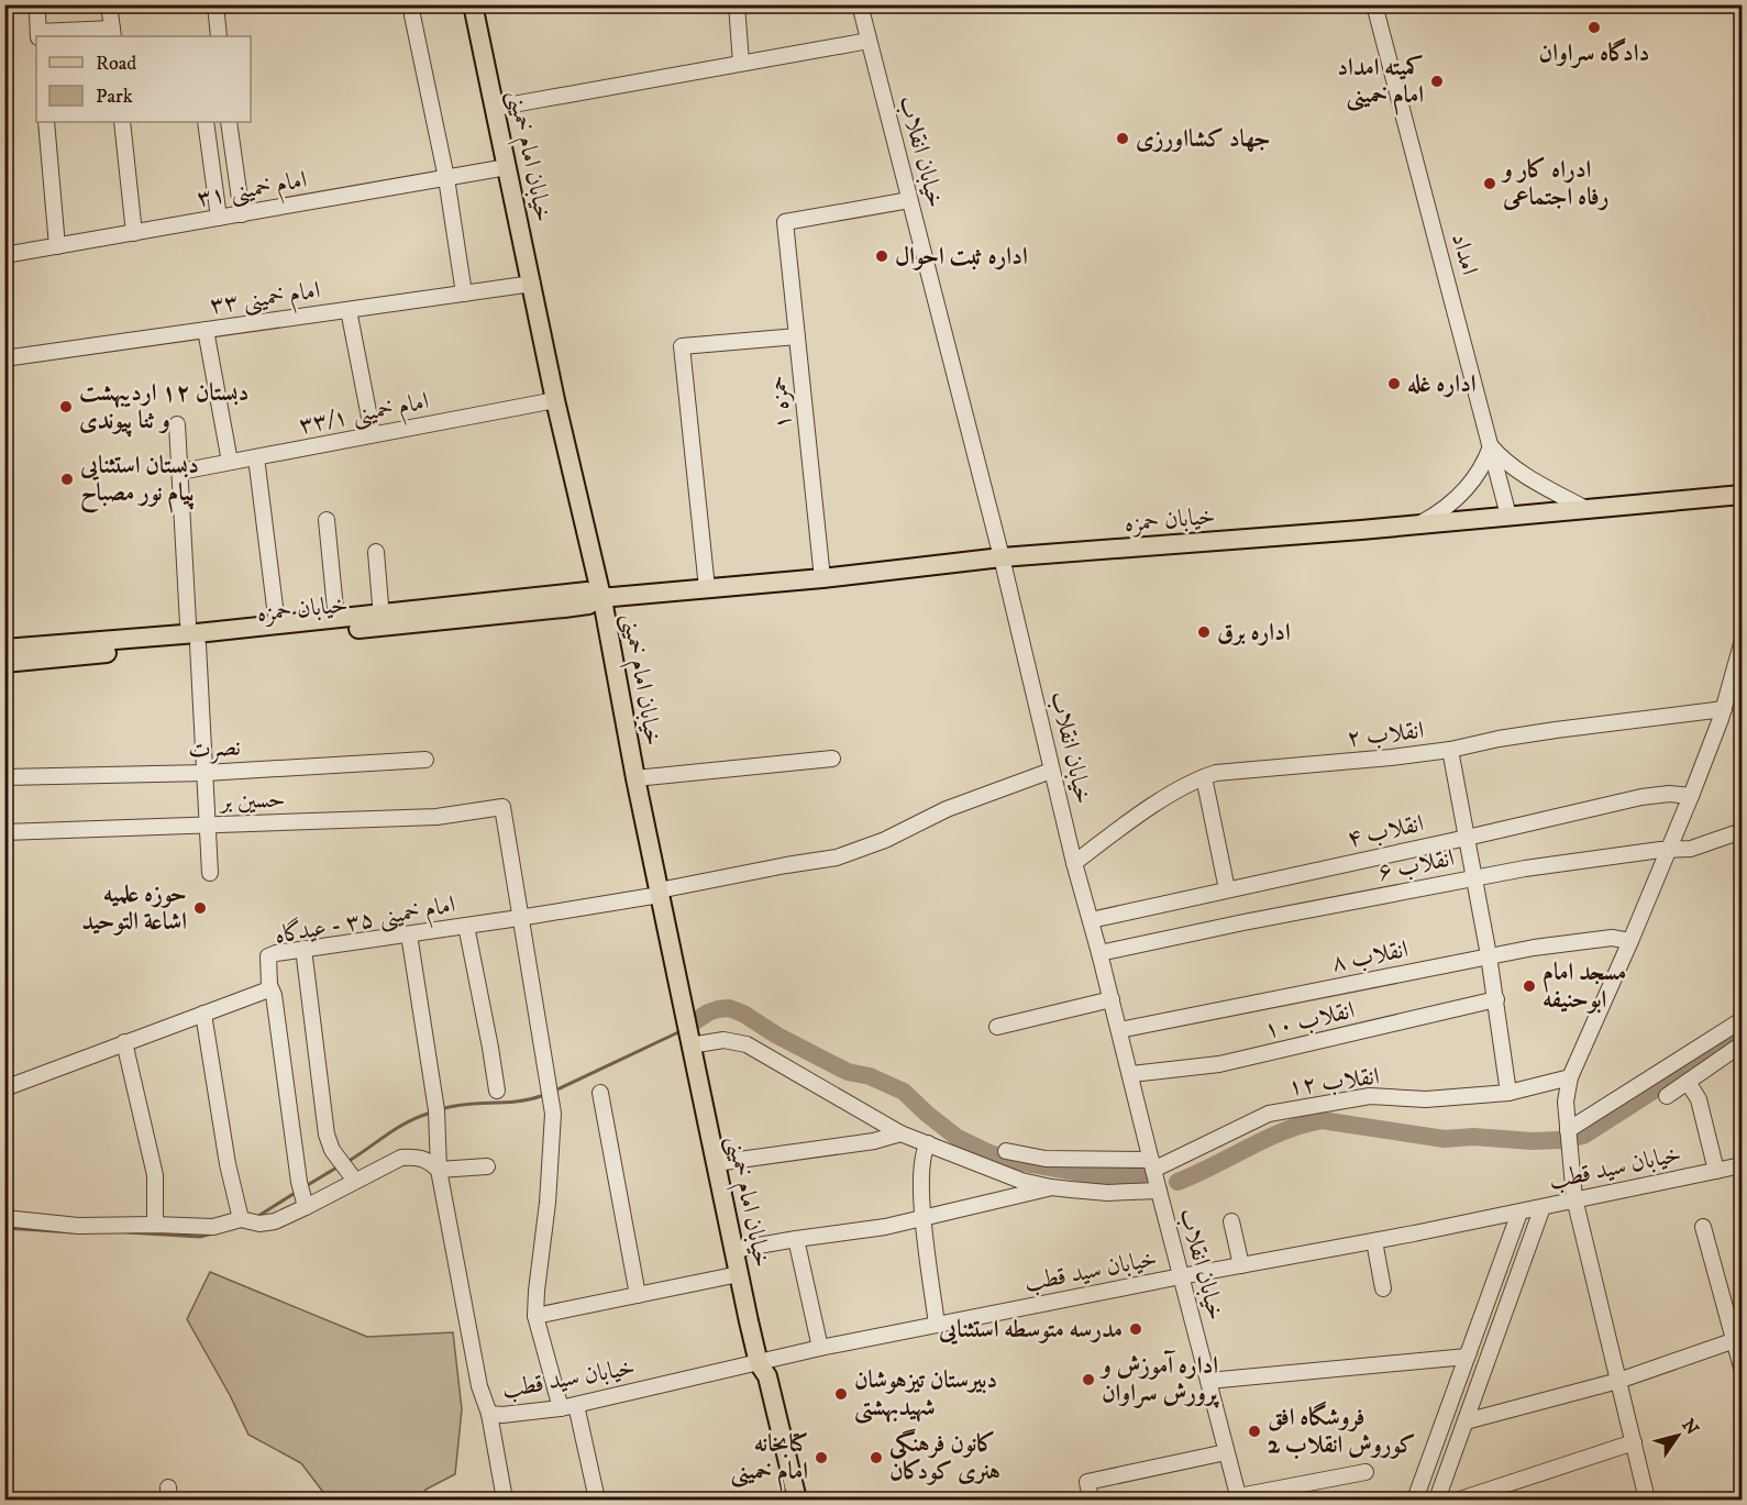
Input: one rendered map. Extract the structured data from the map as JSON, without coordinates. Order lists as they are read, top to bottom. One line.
{"streets":{"main road":["خیابان امام خمینی","خیابان حمزه"],"street":["خیابان انقلاب","امام خمینی ۳۱","امداد","امام خمینی ۳۳","حمزه ۱","امام خمینی ۳۳/۱","انقلاب ۲","نصرت","حسین بر","انقلاب ۴","انقلاب ۶","امام خمینی ۳۵ - عیدگاه","انقلاب ۸","انقلاب ۱۰","انقلاب ۱۲","خیابان سید قطب"]},"crossings":[["خیابان انقلاب","حمزه ۱"],["خیابان انقلاب","خیابان حمزه"],["خیابان انقلاب","انقلاب ۲"],["خیابان انقلاب","انقلاب ۴"],["خیابان انقلاب","انقلاب ۶"],["خیابان انقلاب","امام خمینی ۳۵ - عیدگاه"],["خیابان انقلاب","انقلاب ۸"],["خیابان انقلاب","انقلاب ۱۰"],["خیابان انقلاب","انقلاب ۱۲"],["خیابان انقلاب","خیابان سید قطب"],["خیابان امام خمینی","امام خمینی ۳۱"],["خیابان امام خمینی","امام خمینی ۳۳"],["خیابان امام خمینی","امام خمینی ۳۳/۱"],["خیابان امام خمینی","خیابان حمزه"],["خیابان امام خمینی","امام خمینی ۳۵ - عیدگاه"],["خیابان امام خمینی","خیابان سید قطب"],["امداد","خیابان حمزه"],["حمزه ۱","خیابان حمزه"],["حسین بر","امام خمینی ۳۵ - عیدگاه"]],"places":["دادگاه سراوان","کمیته امداد امام خمینی","جهاد کشااورزی","ادراه کار و رفاه اجتماعی","اداره ثبت احوال","اداره غله","دبستان ۱۲ اردیبهشت و ثنا پیوندی","دبستان استثنایی پیام نور مصباح","اداره برق","حوزه علمیه اشاعة التوحید","مسجد امام ابوحنیفه","مدرسه متوسطه استثنایی","اداره آموزش و پرورش سراوان","دبیرستان تیزهوشان شهیدبهشتی","فروشگاه افق کوروش انقلاب 2","کتابخانه امام خمینی","کانون فرهنگی هنری کودکان"],"legend":["Road","Park"],"north":"top right"}
